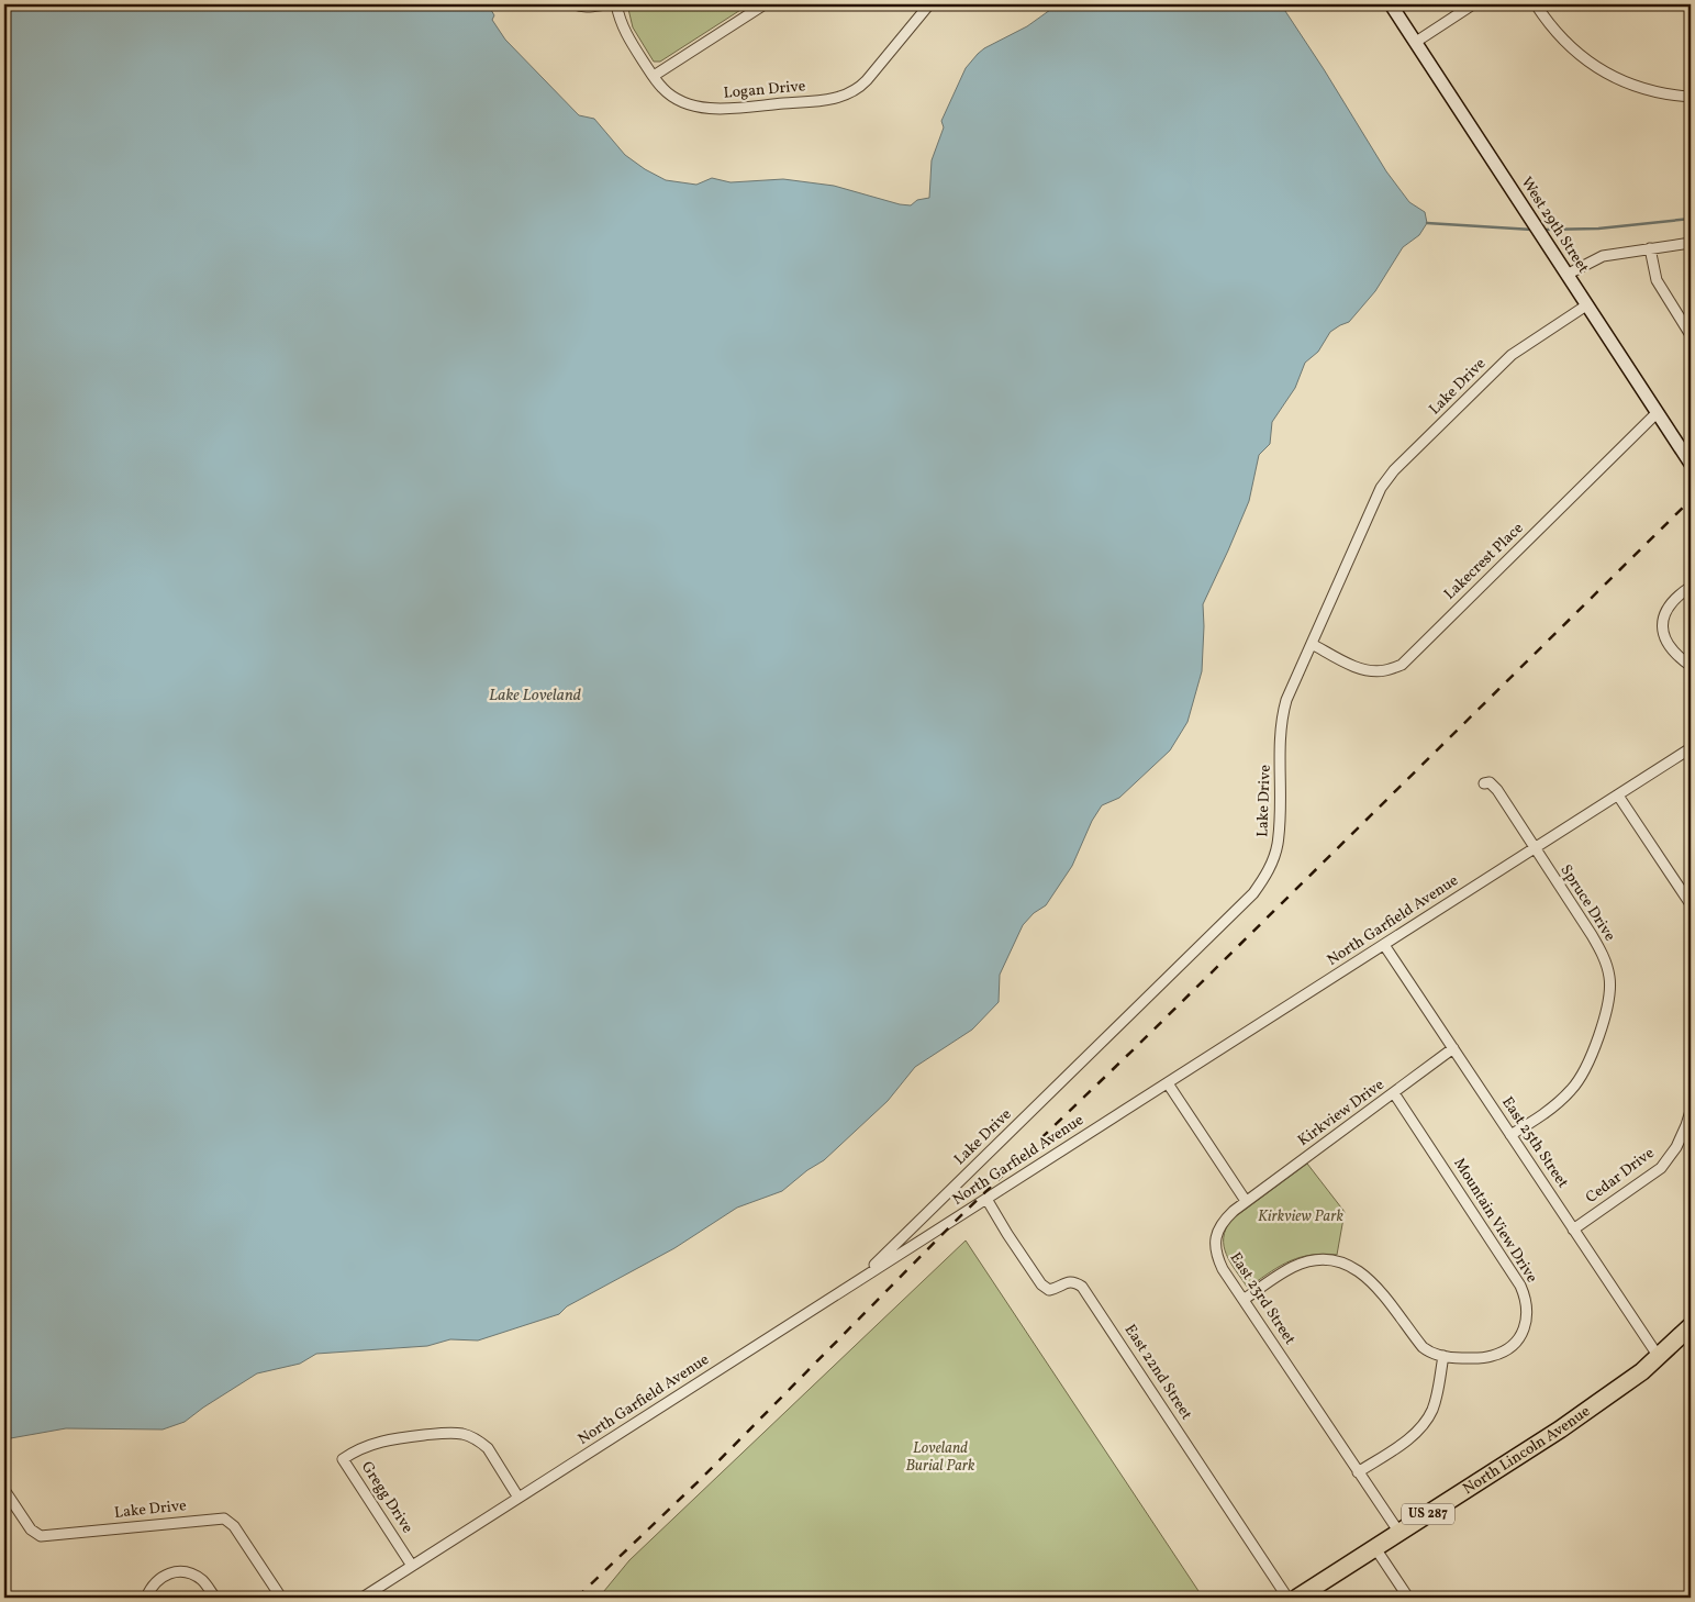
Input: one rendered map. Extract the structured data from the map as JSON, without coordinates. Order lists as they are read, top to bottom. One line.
{"streets":{"highway":["North Lincoln Avenue","US 287"],"main road":["West 29th Street"],"street":["Logan Drive","Lake Drive","Lakecrest Place","Spruce Drive","North Garfield Avenue","Kirkview Drive","East 25th Street","Cedar Drive","Mountain View Drive","East 23rd Street","East 22nd Street","Gregg Drive"]},"crossings":[["West 29th Street","Lake Drive"],["West 29th Street","Lakecrest Place"],["Lake Drive","Lakecrest Place"],["Lake Drive","North Garfield Avenue"],["Spruce Drive","North Garfield Avenue"],["Spruce Drive","East 25th Street"],["North Garfield Avenue","East 25th Street"],["North Garfield Avenue","East 22nd Street"],["North Garfield Avenue","Gregg Drive"],["Kirkview Drive","East 25th Street"],["Kirkview Drive","Mountain View Drive"],["Kirkview Drive","East 23rd Street"],["East 25th Street","Cedar Drive"],["East 25th Street","North Lincoln Avenue"],["Mountain View Drive","East 23rd Street"],["East 23rd Street","North Lincoln Avenue"]],"water":["Lake Loveland"],"parks":["Kirkview Park","Loveland Burial Park"]}
